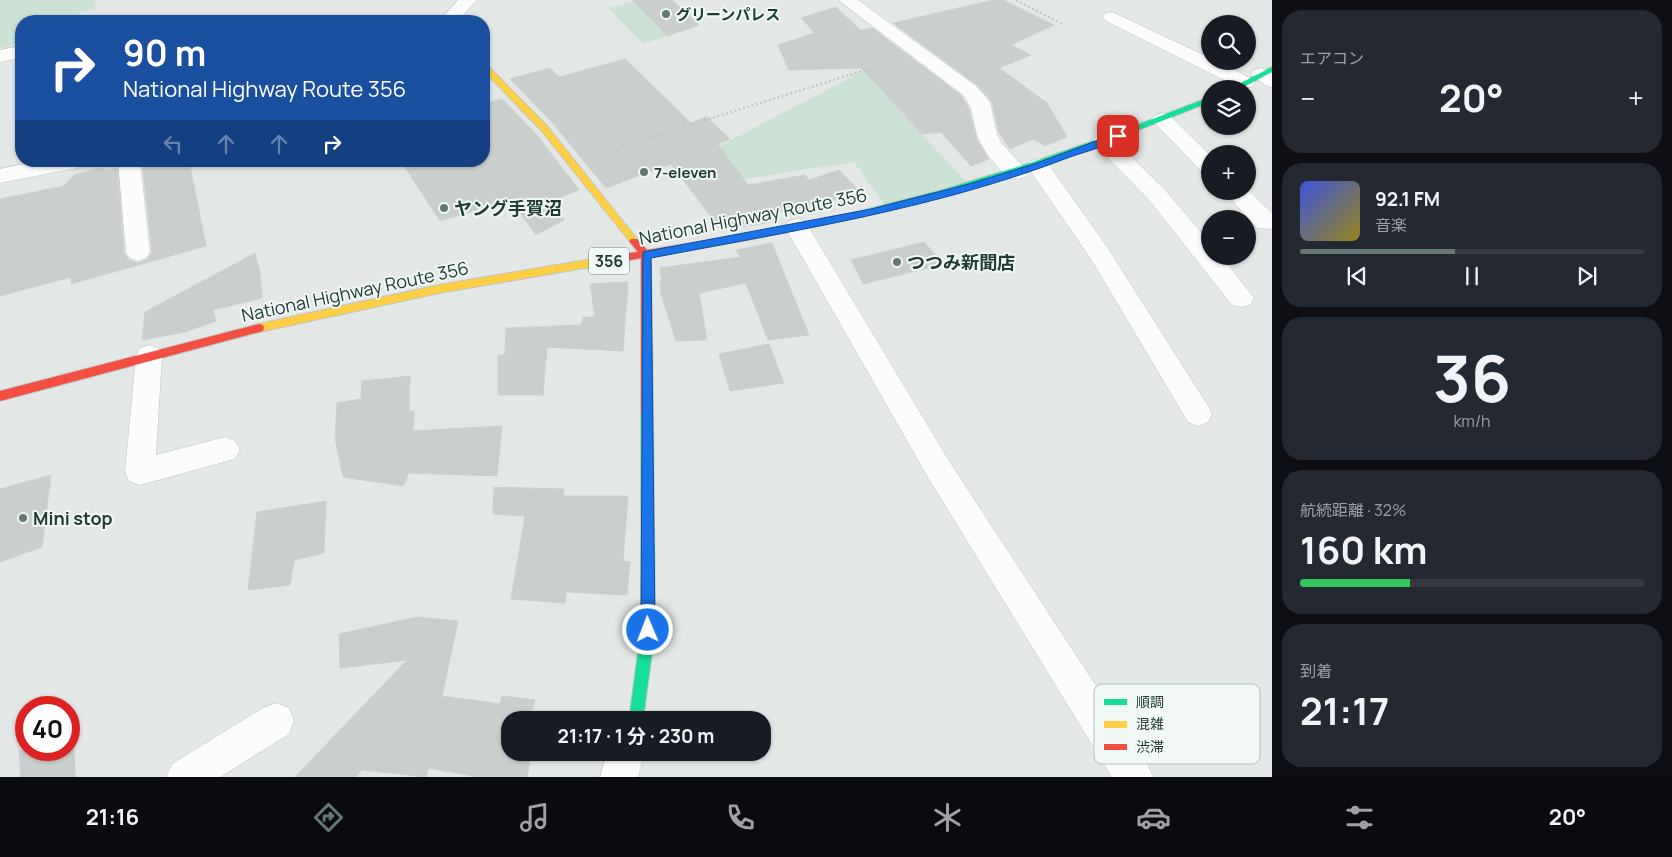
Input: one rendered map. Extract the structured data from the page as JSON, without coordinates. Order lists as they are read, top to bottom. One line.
{"streets":{"main road":["National Highway Route 356","356"]},"places":["グリーンパレス","7-eleven","ヤング手賀沼","つつみ新聞店","Mini stop"],"legend":["順調","混雑","渋滞"],"page":{"tile":["エアコン",["36","km/h"],["航続距離 · 32%","160 km"],["到着","21:17"]],"map_buttons":["+","−"],"turn":["90 m","National Highway Route 356"],"heat":["−","20°","+"],"song":["92.1 FM","音楽"],"limit":"40","trip":"21:17 · 1 分 · 230 m","tabs":["21:16","20°"]}}
